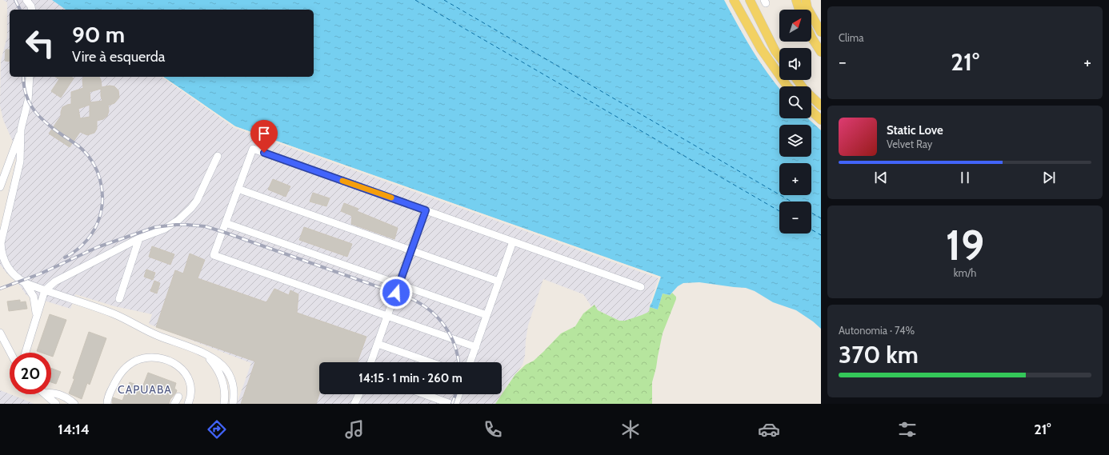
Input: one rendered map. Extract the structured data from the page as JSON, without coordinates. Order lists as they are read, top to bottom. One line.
{"districts":["CAPUABA"],"north":"top right","page":{"tile":["Clima",["19","km/h"],["Autonomia · 74%","370 km"]],"map_buttons":["+","−"],"turn":["90 m","Vire à esquerda"],"heat":["−","21°","+"],"song":["Static Love","Velvet Ray"],"limit":"20","trip":"14:15 · 1 min · 260 m","tabs":["14:14","21°"]}}
